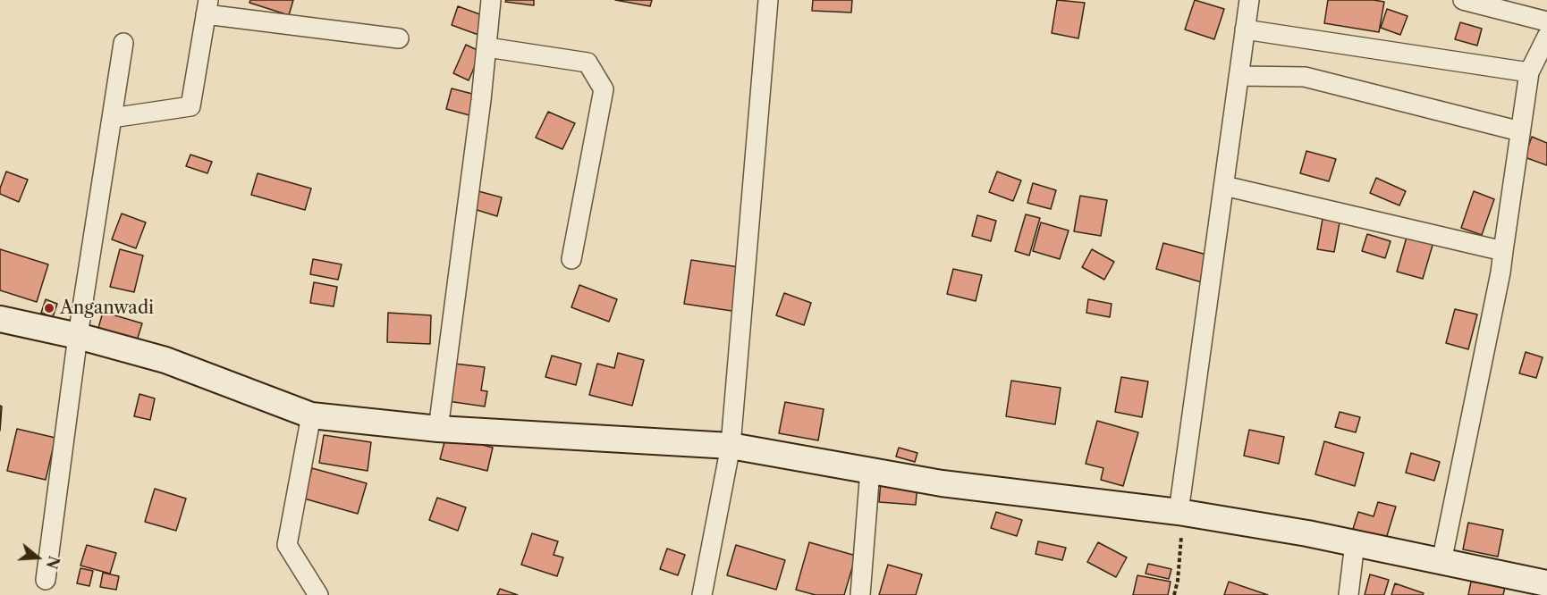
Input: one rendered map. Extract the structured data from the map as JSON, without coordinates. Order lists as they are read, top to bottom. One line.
{"places":["Anganwadi"],"north":"right"}
